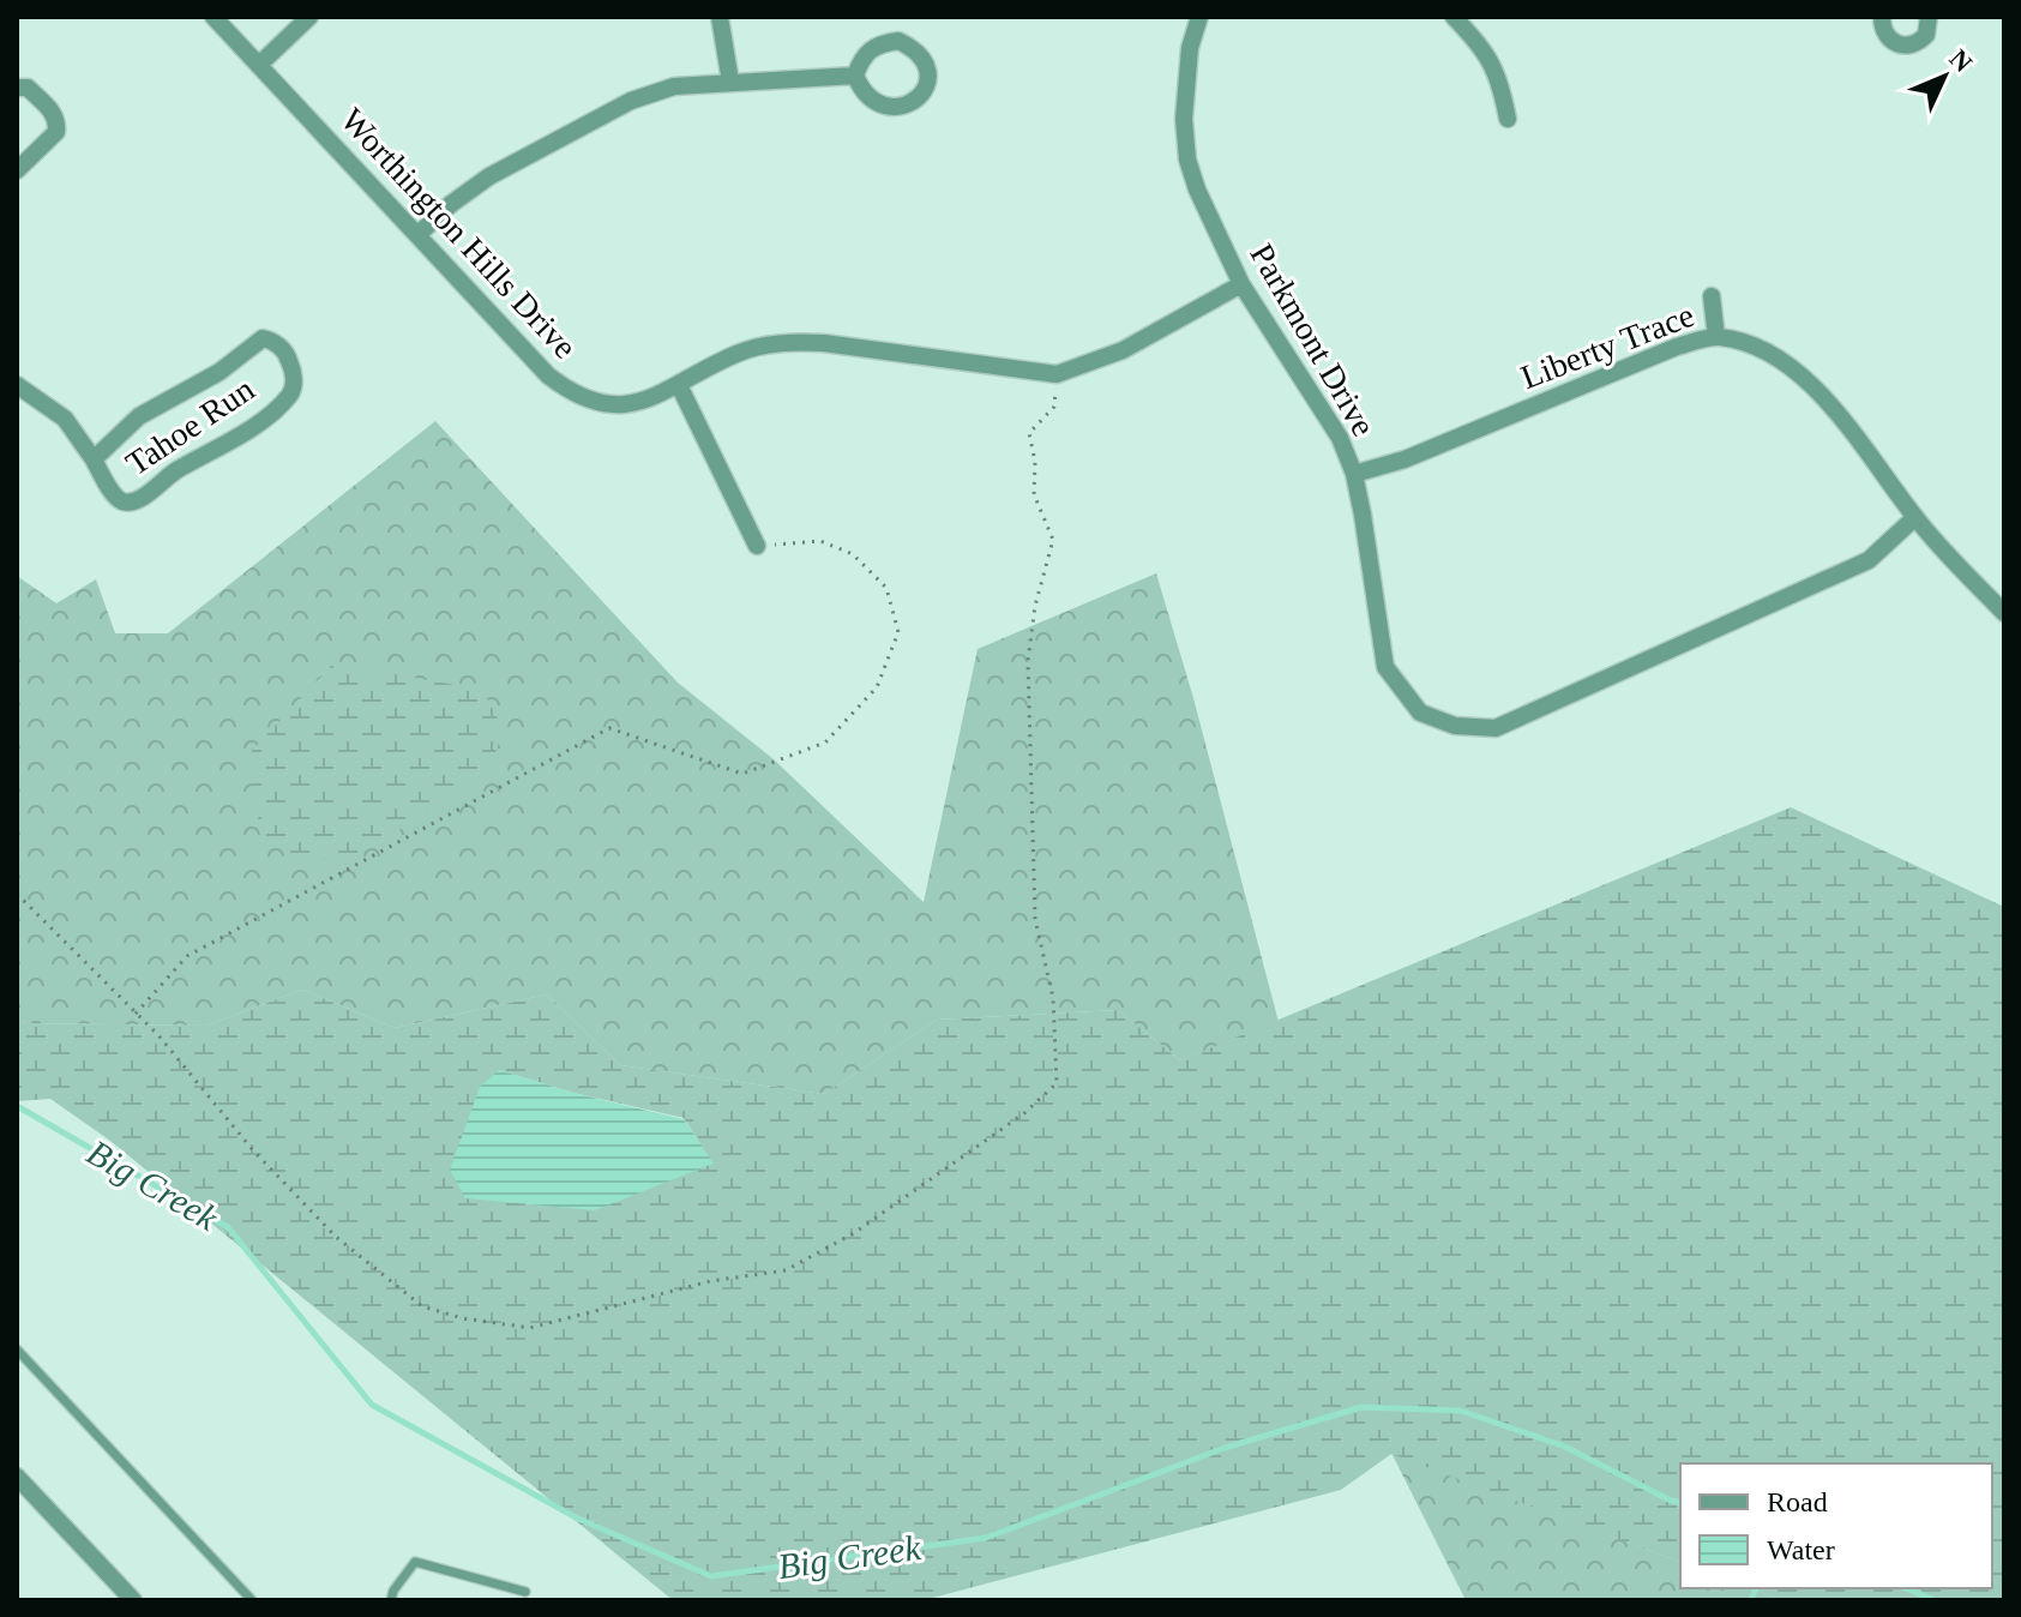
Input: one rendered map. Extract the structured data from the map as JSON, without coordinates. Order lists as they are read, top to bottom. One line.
{"streets":{"street":["Worthington Hills Drive","Parkmont Drive","Liberty Trace","Tahoe Run"]},"crossings":[["Worthington Hills Drive","Parkmont Drive"],["Parkmont Drive","Liberty Trace"]],"water":["Big Creek"],"legend":["Road","Water"],"north":"top right"}
